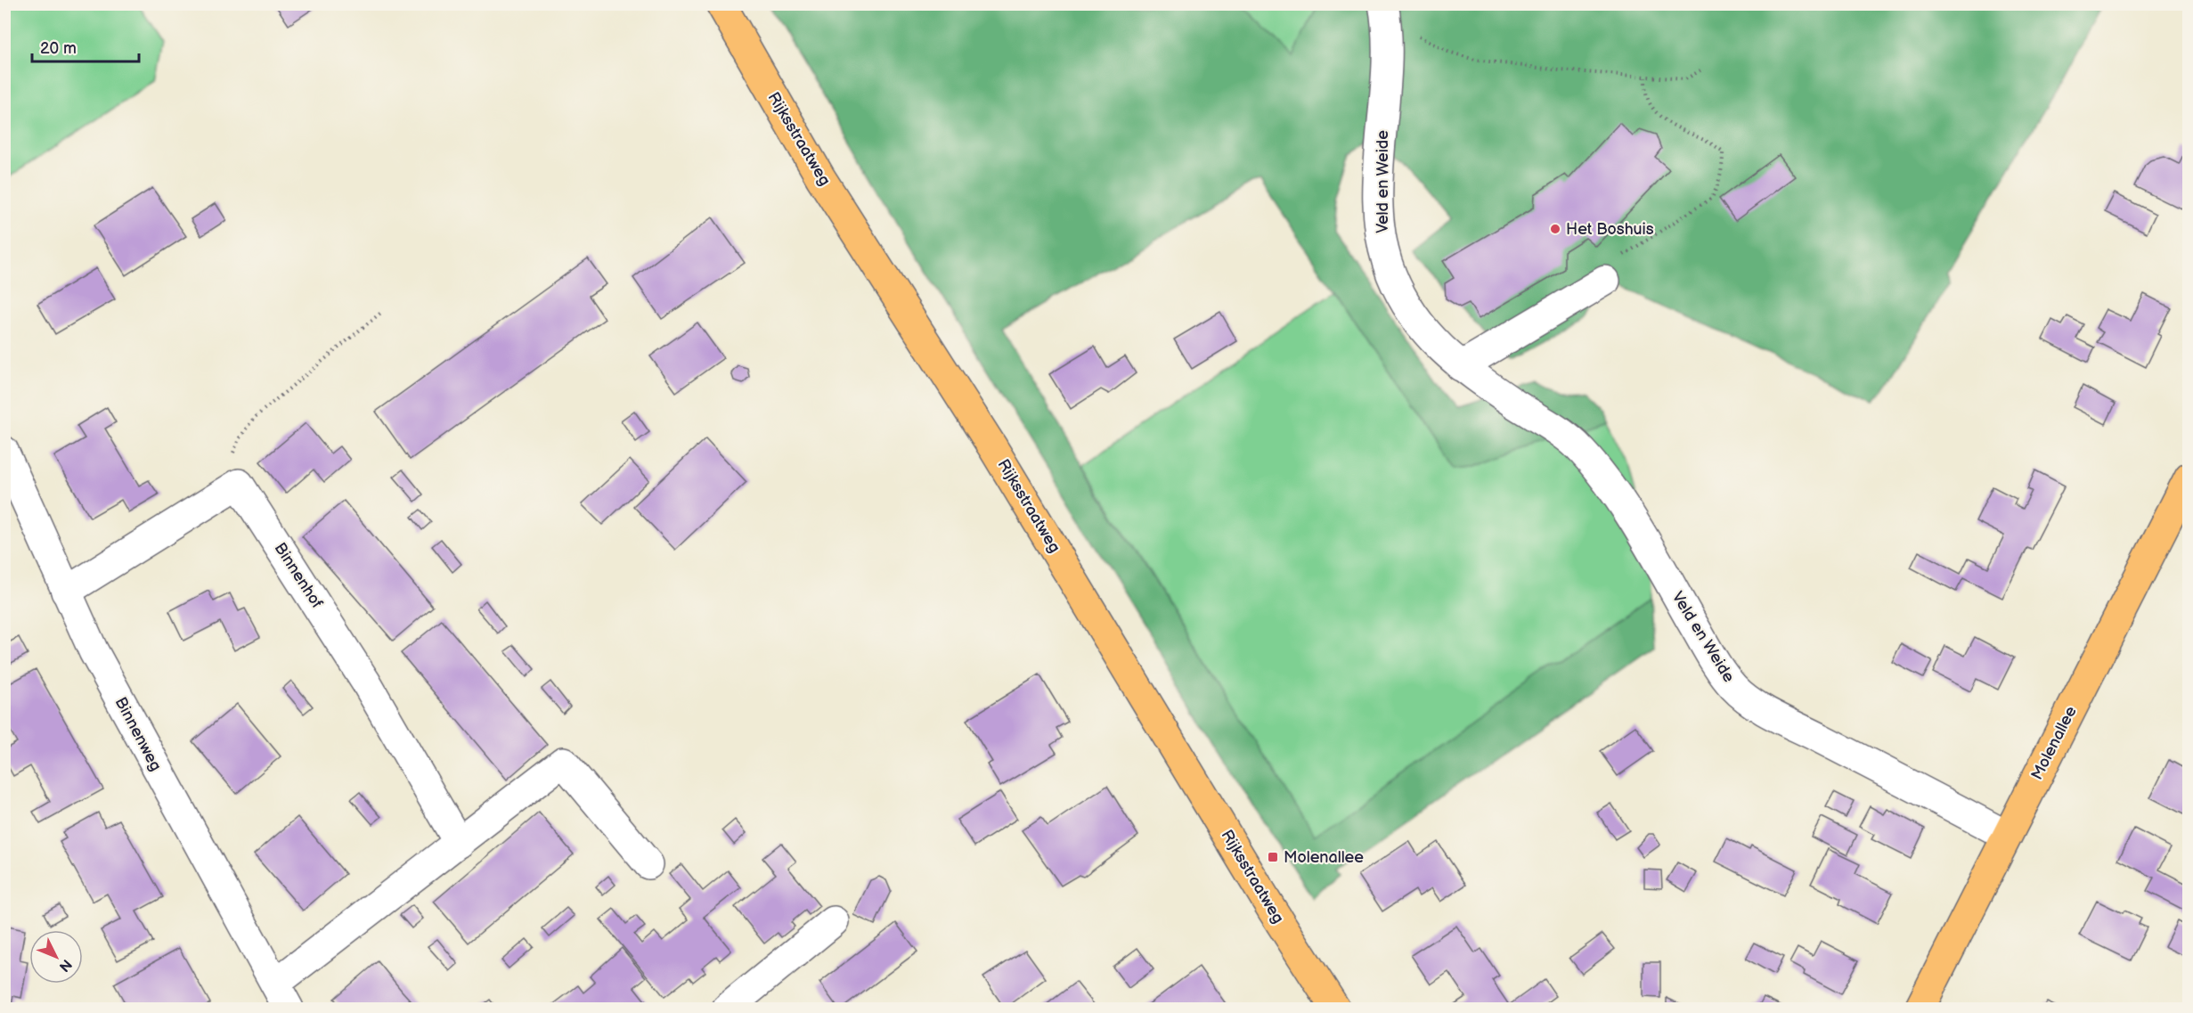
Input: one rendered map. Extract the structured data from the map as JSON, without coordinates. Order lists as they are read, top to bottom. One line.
{"streets":{"main road":["Rijksstraatweg","Molenallee"],"street":["Veld en Weide","Binnenhof","Binnenweg"]},"crossings":[["Veld en Weide","Molenallee"]],"places":{"other":["Het Boshuis"],"transit":["Molenallee"]},"scale_bar":"20 m","north":"bottom right"}
